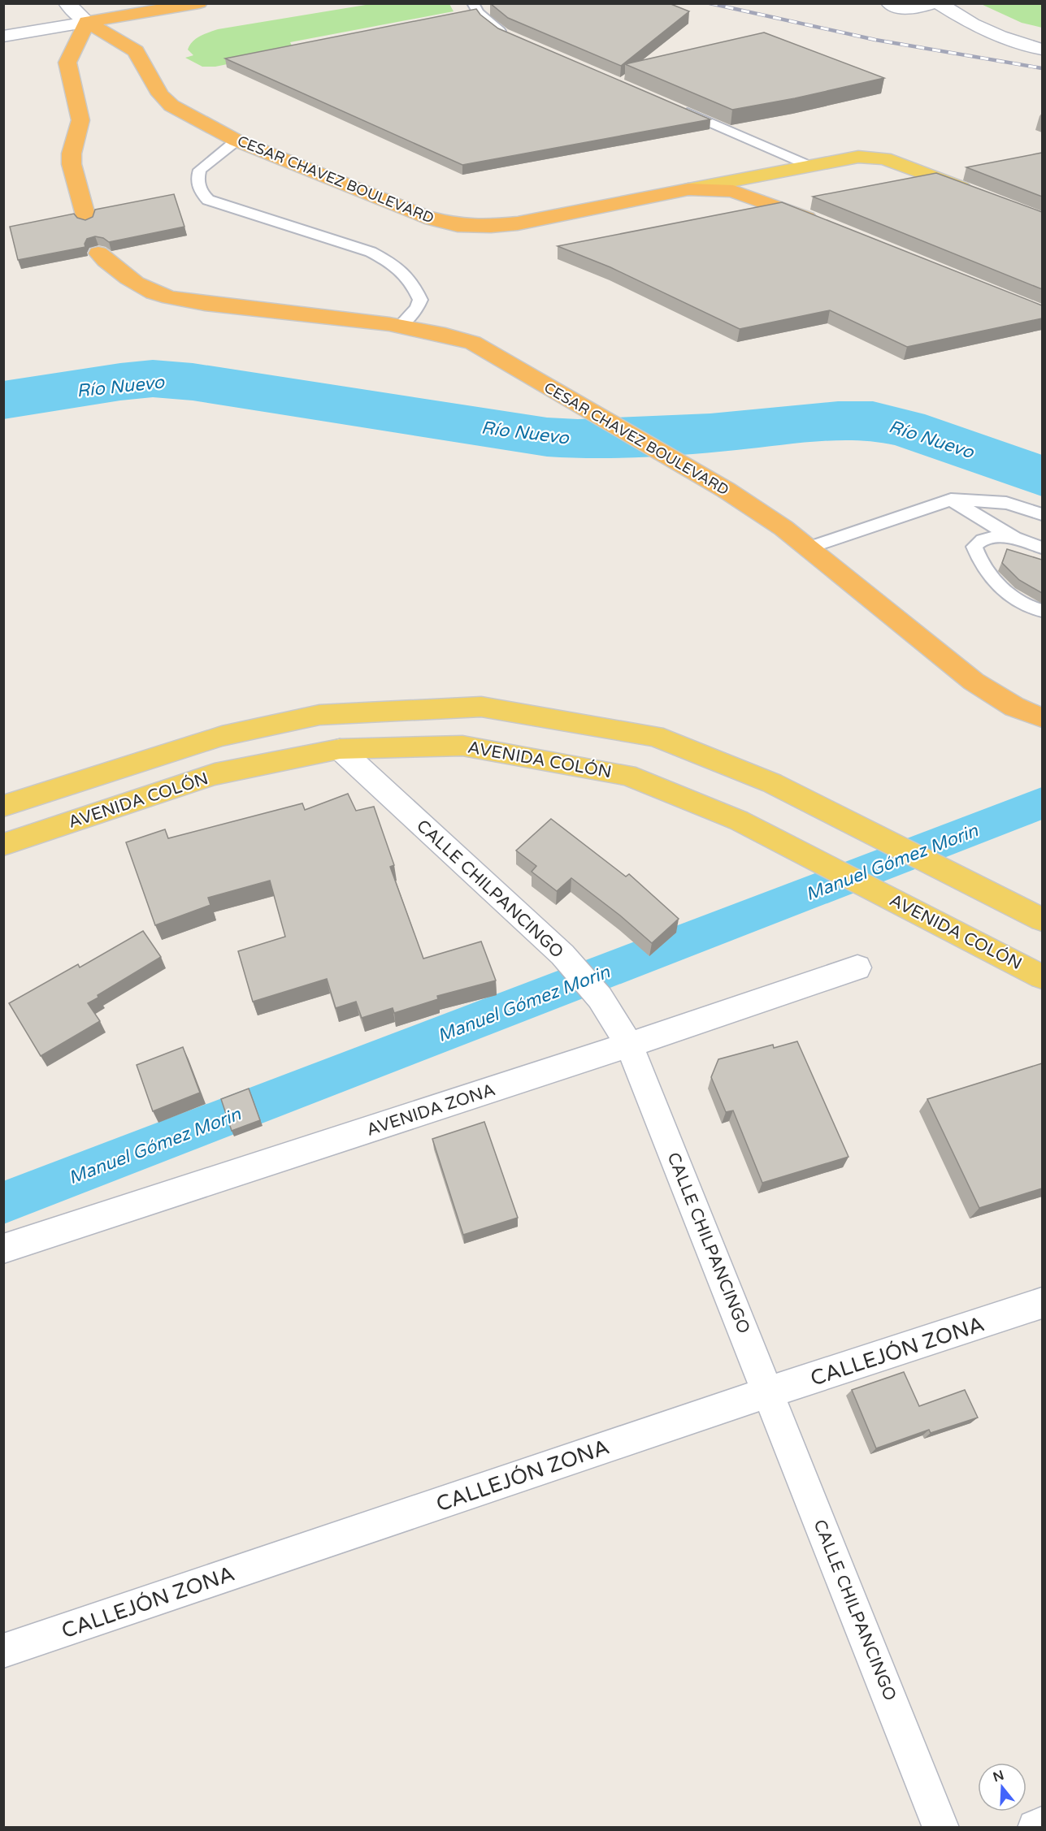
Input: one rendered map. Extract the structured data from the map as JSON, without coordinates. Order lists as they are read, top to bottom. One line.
{"streets":{"highway":["CESAR CHAVEZ BOULEVARD"],"main road":["AVENIDA COLÓN"],"street":["CALLE CHILPANCINGO","AVENIDA ZONA","CALLEJÓN ZONA"]},"crossings":[["AVENIDA COLÓN","CALLE CHILPANCINGO"],["CALLE CHILPANCINGO","AVENIDA ZONA"],["CALLE CHILPANCINGO","CALLEJÓN ZONA"]],"water":["Río Nuevo","Manuel Gómez Morin"],"north":"top"}
